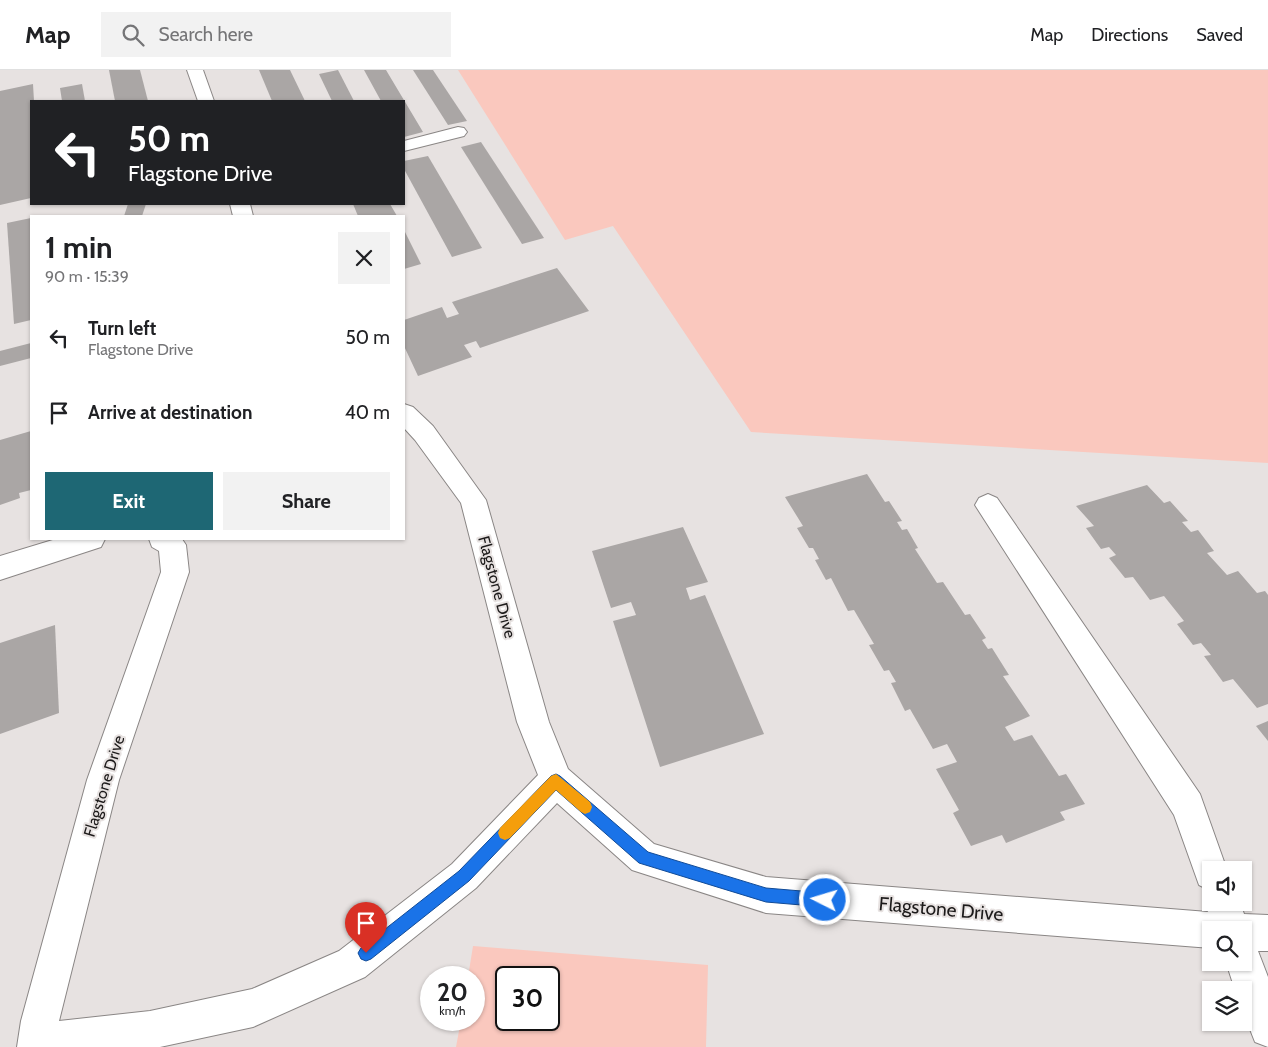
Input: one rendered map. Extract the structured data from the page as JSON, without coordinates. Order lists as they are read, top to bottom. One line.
{"streets":{"street":["Flagstone Drive"]},"page":{"header":"Map","search":"Search here","nav":["Map","Directions","Saved"],"turn":["50 m","Flagstone Drive"],"heading":["1 min","90 m · 15:39"],"list":[{"name":"Turn left","note":"Flagstone Drive","value":"50 m"},{"name":"Arrive at destination","value":"40 m"}],"buttons":["Exit","Share"],"speed":"20 km/h","limit":"30"}}
